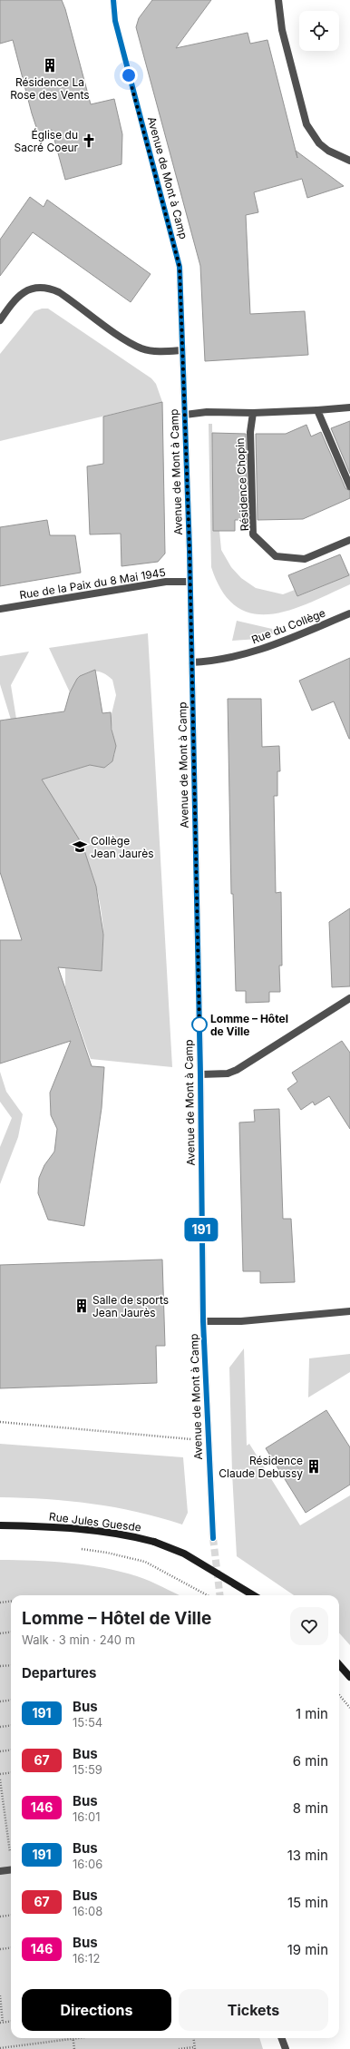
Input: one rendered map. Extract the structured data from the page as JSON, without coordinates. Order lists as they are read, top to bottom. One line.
{"streets":{"street":["Avenue de Mont à Camp","Résidence Chopin","Rue de la Paix du 8 Mai 1945","Rue du Collège","Rue Jules Guesde"]},"crossings":[["Avenue de Mont à Camp","Rue de la Paix du 8 Mai 1945"],["Avenue de Mont à Camp","Rue du Collège"]],"places":{"building":["Résidence La Rose des Vents","Salle de sports Jean Jaurès","Résidence Claude Debussy"],"church":["Église du Sacré Coeur"],"school or university":["Collège Jean Jaurès"],"other":["Lomme – Hôtel de Ville"]},"lines":["bus line 191"],"page":{"on_map":"191","heading":[["Lomme – Hôtel de Ville","Walk · 3 min · 240 m"],"Departures"],"list":[{"mark":"191","name":"Bus","note":"15:54","value":"1 min"},{"mark":"67","name":"Bus","note":"15:59","value":"6 min"},{"mark":"146","name":"Bus","note":"16:01","value":"8 min"},{"mark":"191","name":"Bus","note":"16:06","value":"13 min"},{"mark":"67","name":"Bus","note":"16:08","value":"15 min"},{"mark":"146","name":"Bus","note":"16:12","value":"19 min"}],"buttons":["Directions","Tickets"]}}
